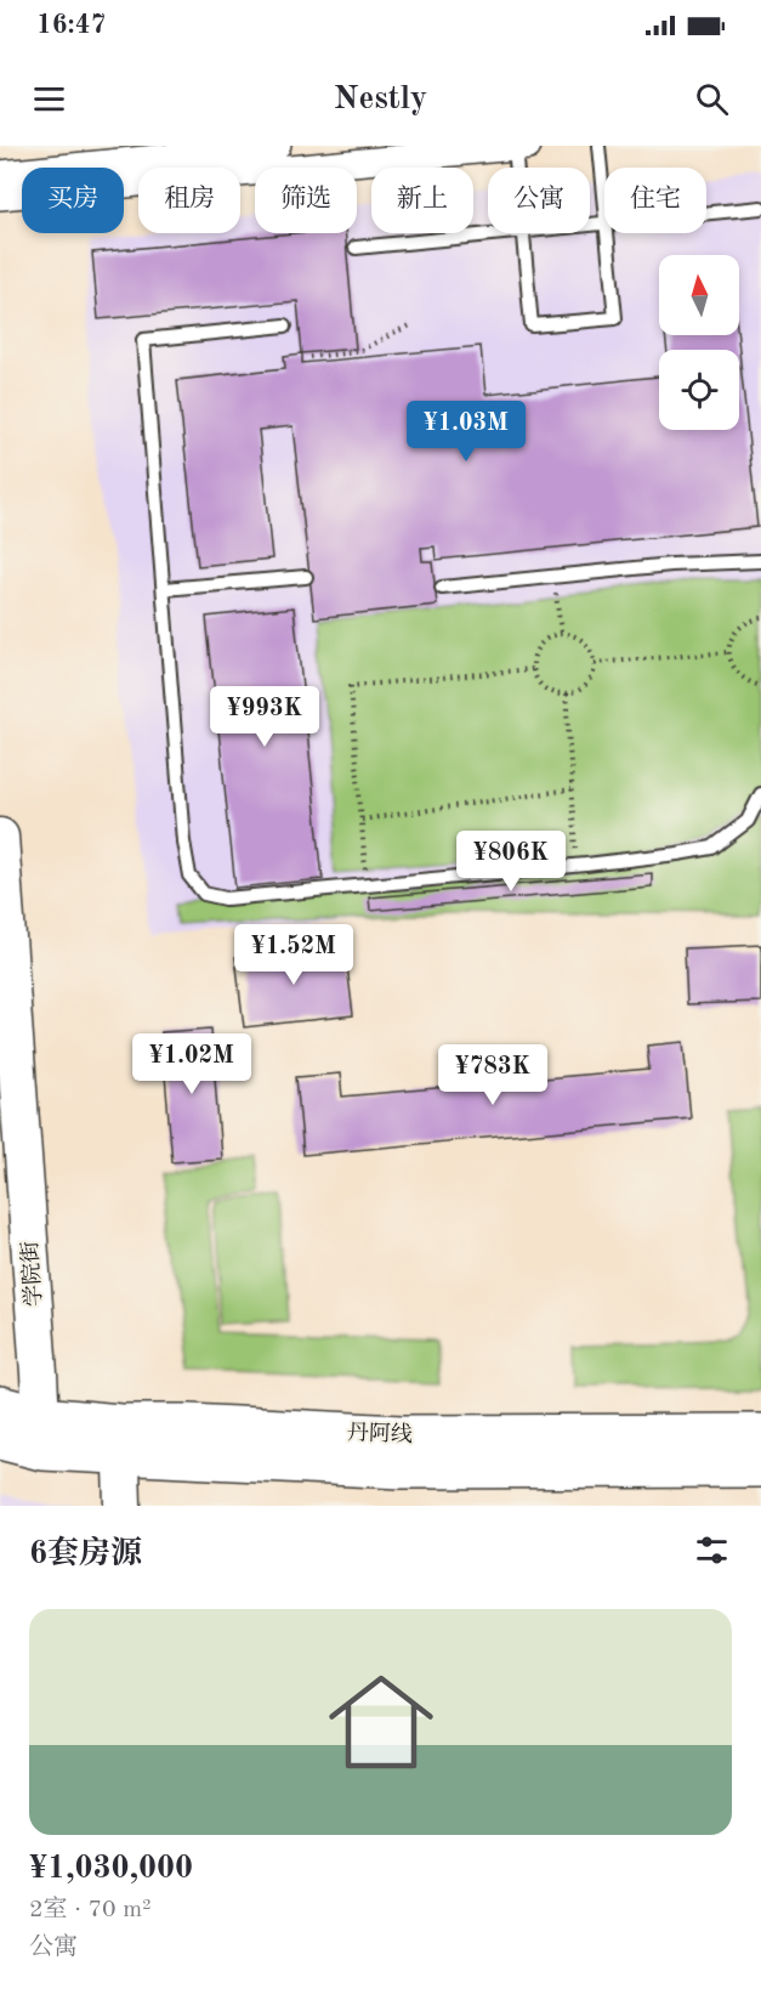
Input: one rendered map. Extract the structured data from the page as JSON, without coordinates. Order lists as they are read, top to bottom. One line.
{"streets":{"highway":["丹阿线"],"street":["学院街"]},"crossings":[["学院街","丹阿线"]],"north":"top","page":{"status":"16:47","header":"Nestly","chip":["买房","租房","筛选","新上","公寓","住宅"],"price":["¥1.03M","¥993K","¥806K","¥1.52M","¥1.02M","¥783K"],"heading":"6套房源","list":[{"name":"¥1,030,000","note":"2室 · 70 m² · 公寓"}]}}
